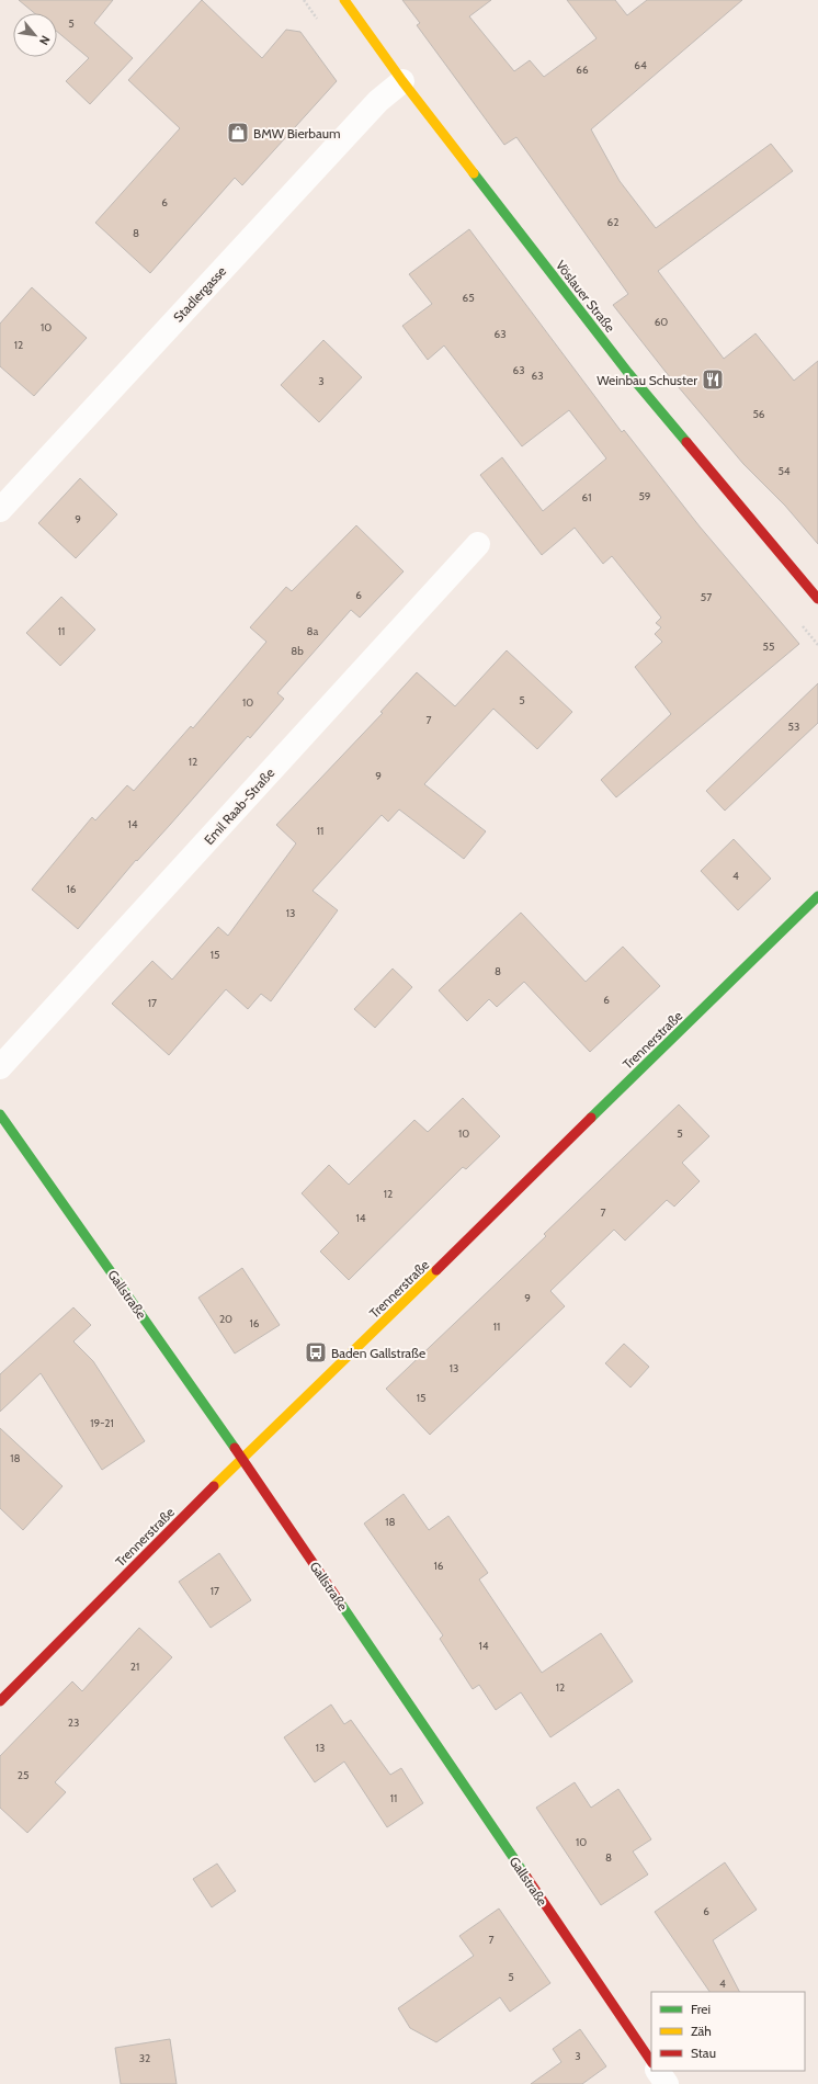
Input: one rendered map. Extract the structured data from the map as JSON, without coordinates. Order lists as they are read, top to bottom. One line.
{"streets":{"street":["Stadlergasse","Vöslauer Straße","Emil Raab-Straße","Trennerstraße","Gallstraße"]},"crossings":[["Stadlergasse","Vöslauer Straße"],["Trennerstraße","Gallstraße"]],"places":{"shop":["BMW Bierbaum"],"restaurant":["Weinbau Schuster"],"bus stop":["Baden Gallstraße"]},"house_numbers":["5","64","66","6","62","8","65","60","10","63","12","63","63","3","56","54","59","61","9","6","57","11","8a","55","8b","5","10","7","53","12","9","14","11","4","16","13","15","8","6","17","10","5","12","7","14","9","20","16","11","13","15","19-21","18","18","16","17","14","21","12","23","13","25","11","10","8","6","7","5","4","3","32"],"legend":["Frei","Zäh","Stau"],"north":"bottom right"}
